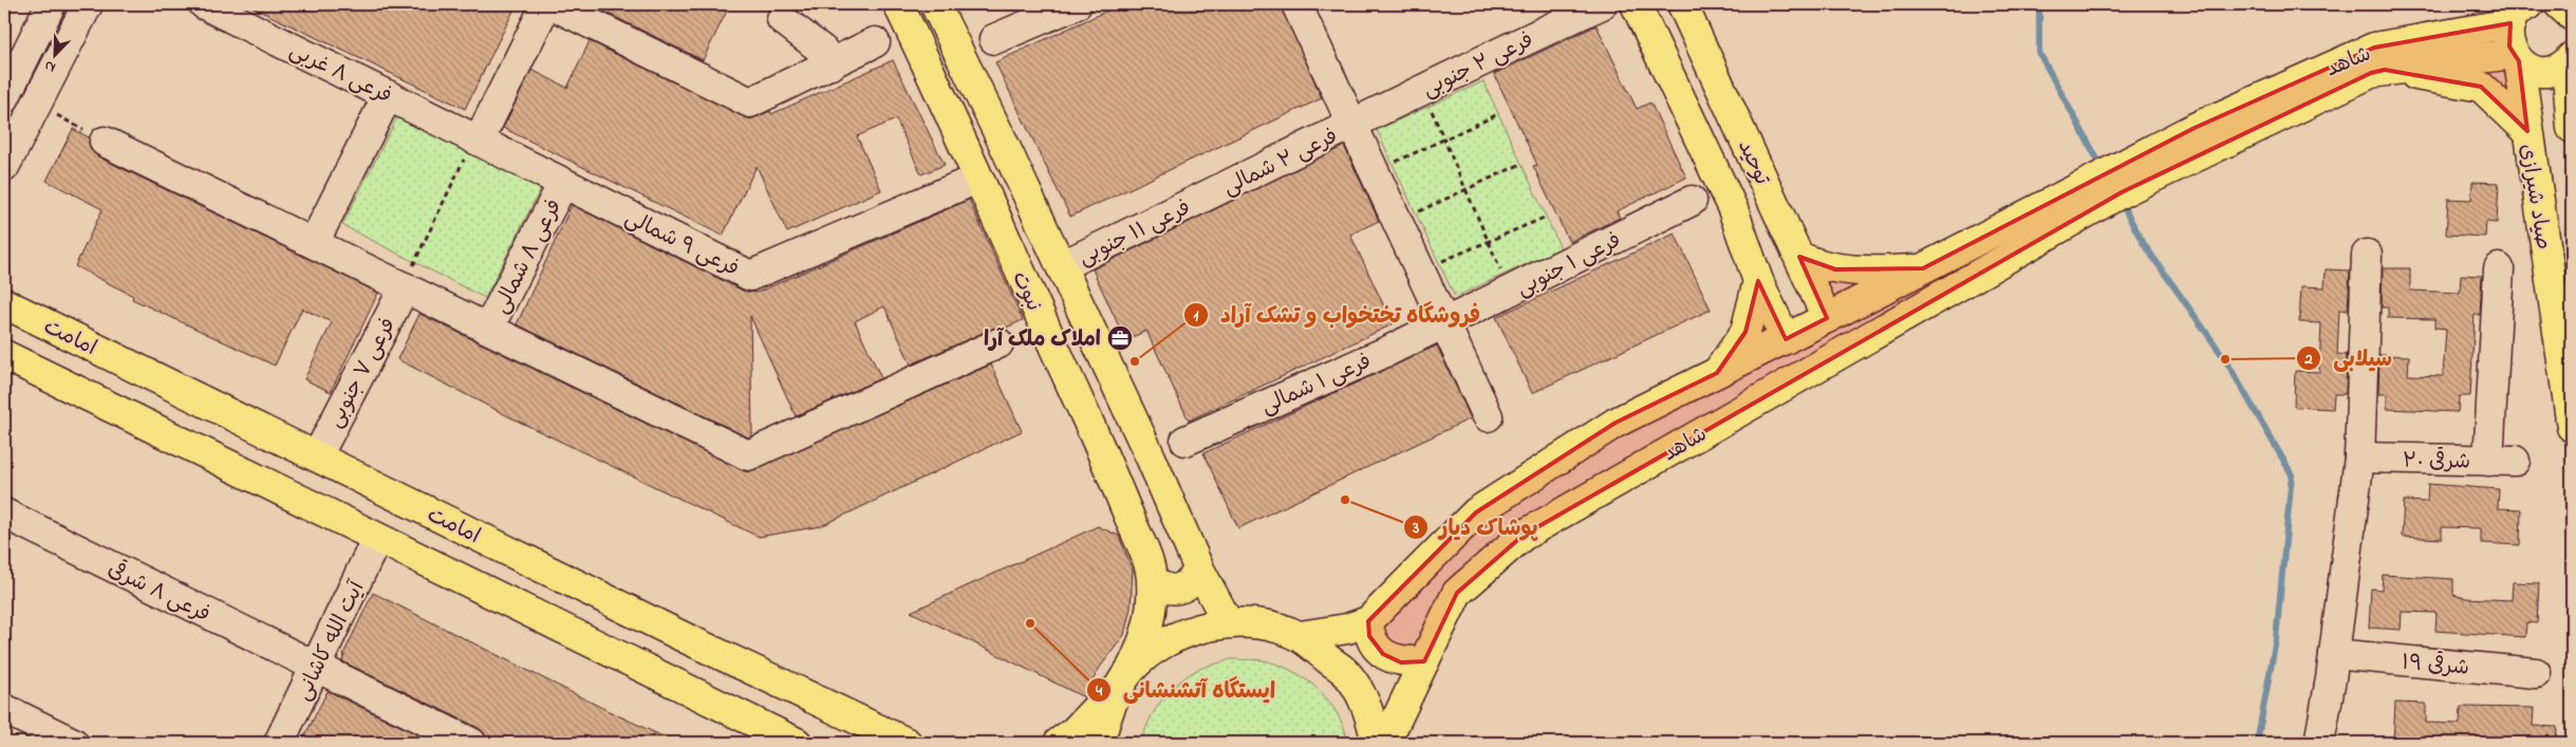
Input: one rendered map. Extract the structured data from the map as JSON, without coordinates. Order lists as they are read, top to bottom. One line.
{"streets":{"main road":["شاهد","توحید","صیاد شیرازی","نبوت","امامت"],"street":["فرعی ۲ جنوبی","فرعی ۸ غربی","فرعی ۲ شمالی","فرعی ۱۱ جنوبی","فرعی ۹ شمالی","فرعی ۸ شمالی","فرعی ۱ جنوبی","فرعی ۷ جنوبی","فرعی ۱ شمالی","۲۰ شرقی","فرعی ۸ شرقی","آیت الله کاشانی","۱۹ شرقی"]},"crossings":[["شاهد","صیاد شیرازی"],["فرعی ۲ جنوبی","فرعی ۲ شمالی"],["فرعی ۸ غربی","فرعی ۹ شمالی"],["فرعی ۲ شمالی","فرعی ۱۱ جنوبی"],["فرعی ۱۱ جنوبی","نبوت"],["فرعی ۹ شمالی","فرعی ۸ شمالی"],["فرعی ۹ شمالی","نبوت"],["فرعی ۱ جنوبی","فرعی ۱ شمالی"],["امامت","فرعی ۷ جنوبی"],["فرعی ۸ شرقی","آیت الله کاشانی"]],"places":{"office":["املاک ملک آرا"],"other":["سیلابی","فروشگاه تختخواب و تشک آراد","پوشاک دیار","ایستگاه آتشنشانی"]},"north":"bottom left"}
